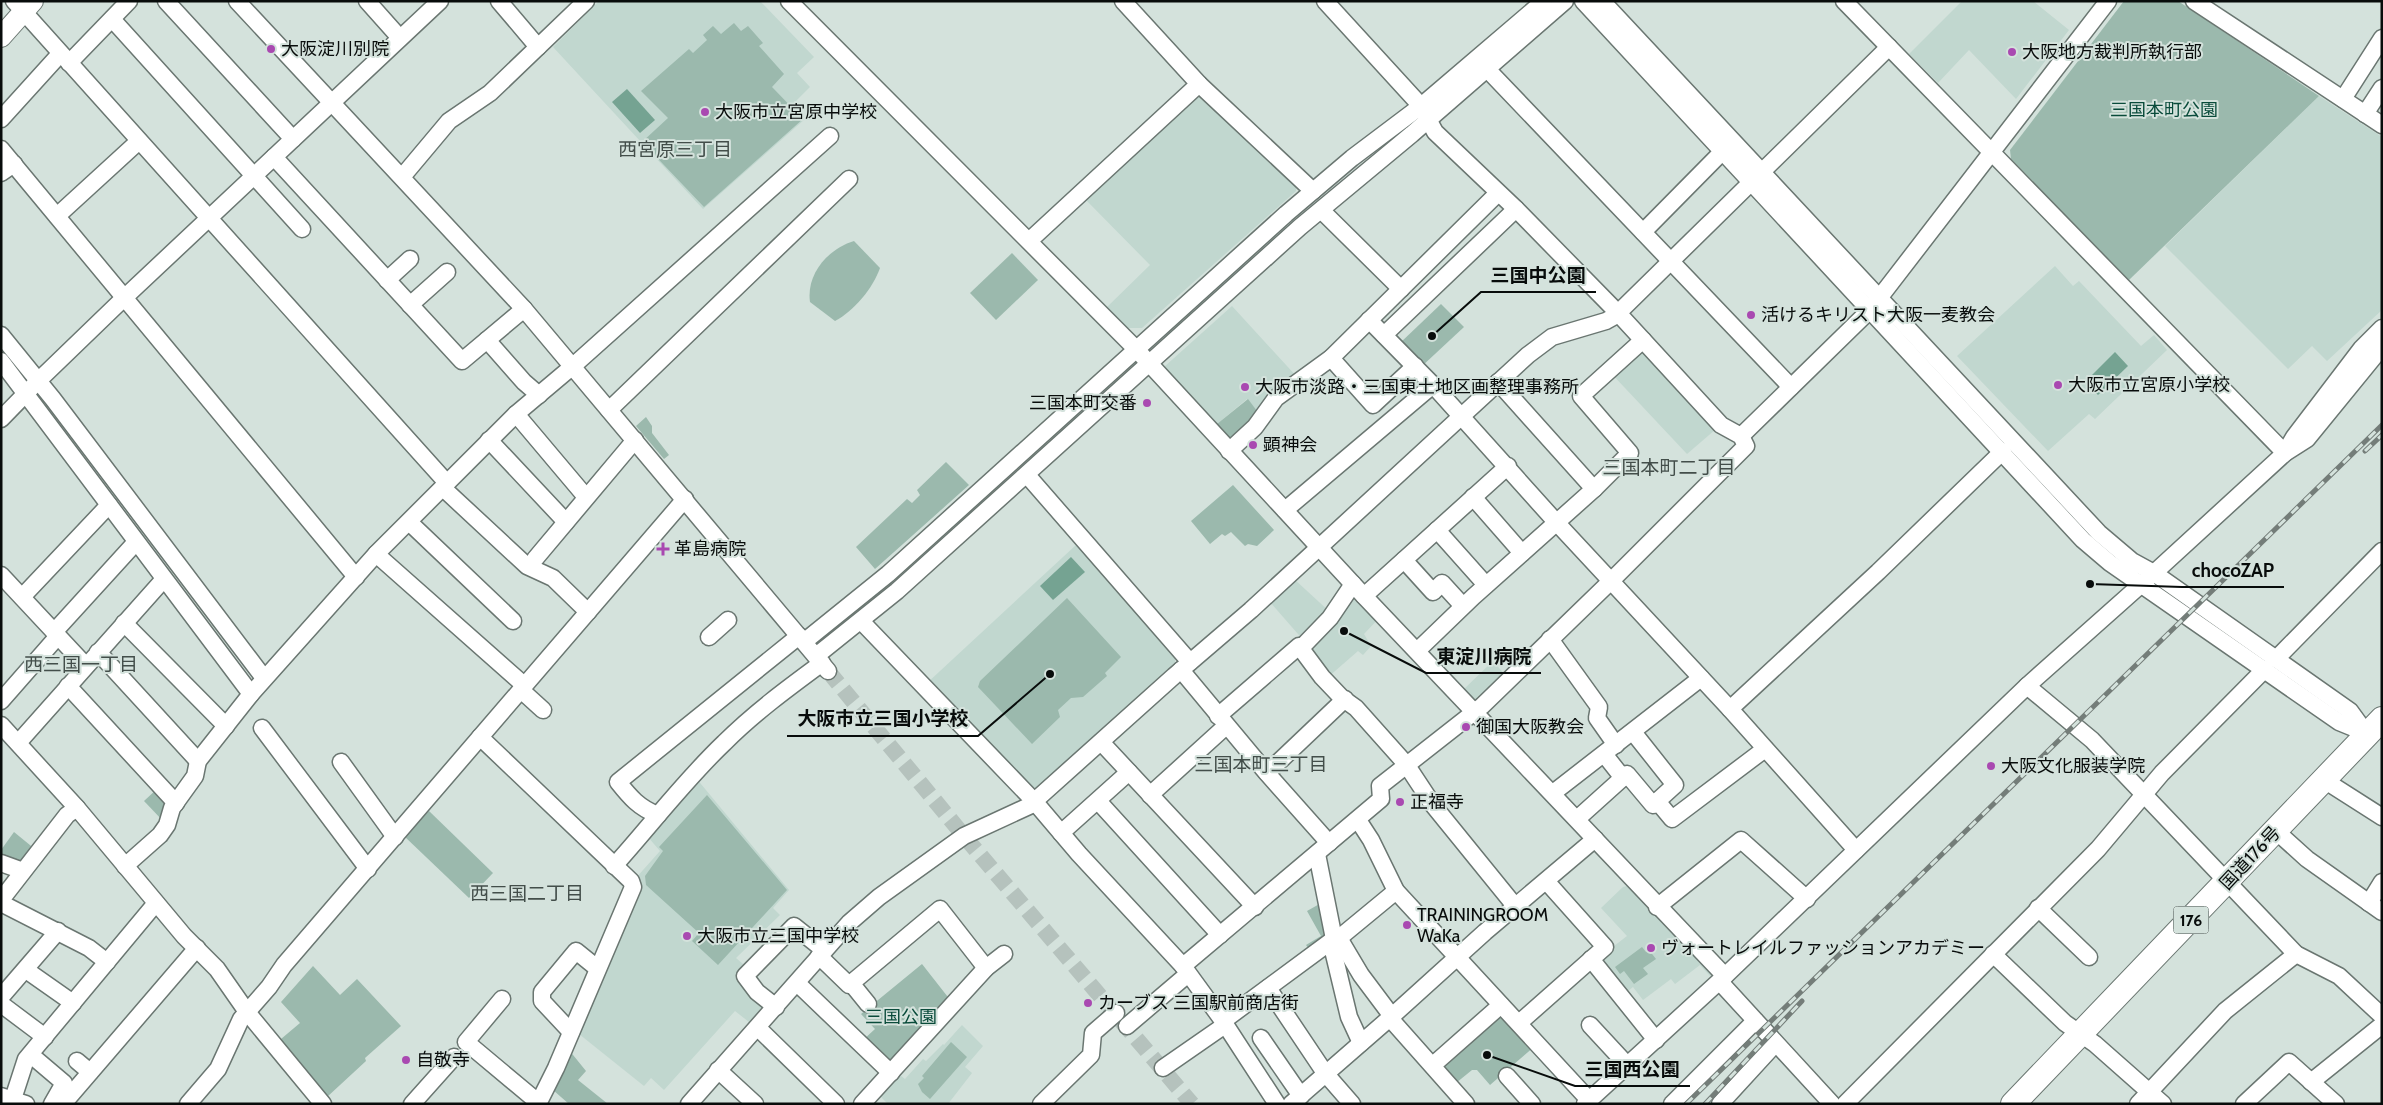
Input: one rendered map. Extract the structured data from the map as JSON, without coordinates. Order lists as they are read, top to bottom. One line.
{"streets":{"highway":["国道176号","176"]},"districts":["西宮原三丁目","三国本町二丁目","西三国一丁目","三国本町三丁目","西三国二丁目"],"parks":["三国本町公園","三国公園"],"places":{"other":["大阪淀川別院","大阪地方裁判所執行部","大阪市立宮原中学校","活けるキリスト大阪一麦教会","三国中公園","大阪市立宮原小学校","大阪市淡路・三国東土地区画整理事務所","三国本町交番","顕神会","chocoZAP","東淀川病院","大阪市立三国小学校","御国大阪教会","大阪文化服装学院","正福寺","TRAININGROOM WaKa","大阪市立三国中学校","ヴォートレイルファッションアカデミー","カーブス 三国駅前商店街","三国西公園","自敬寺"],"health":["革島病院"]}}
